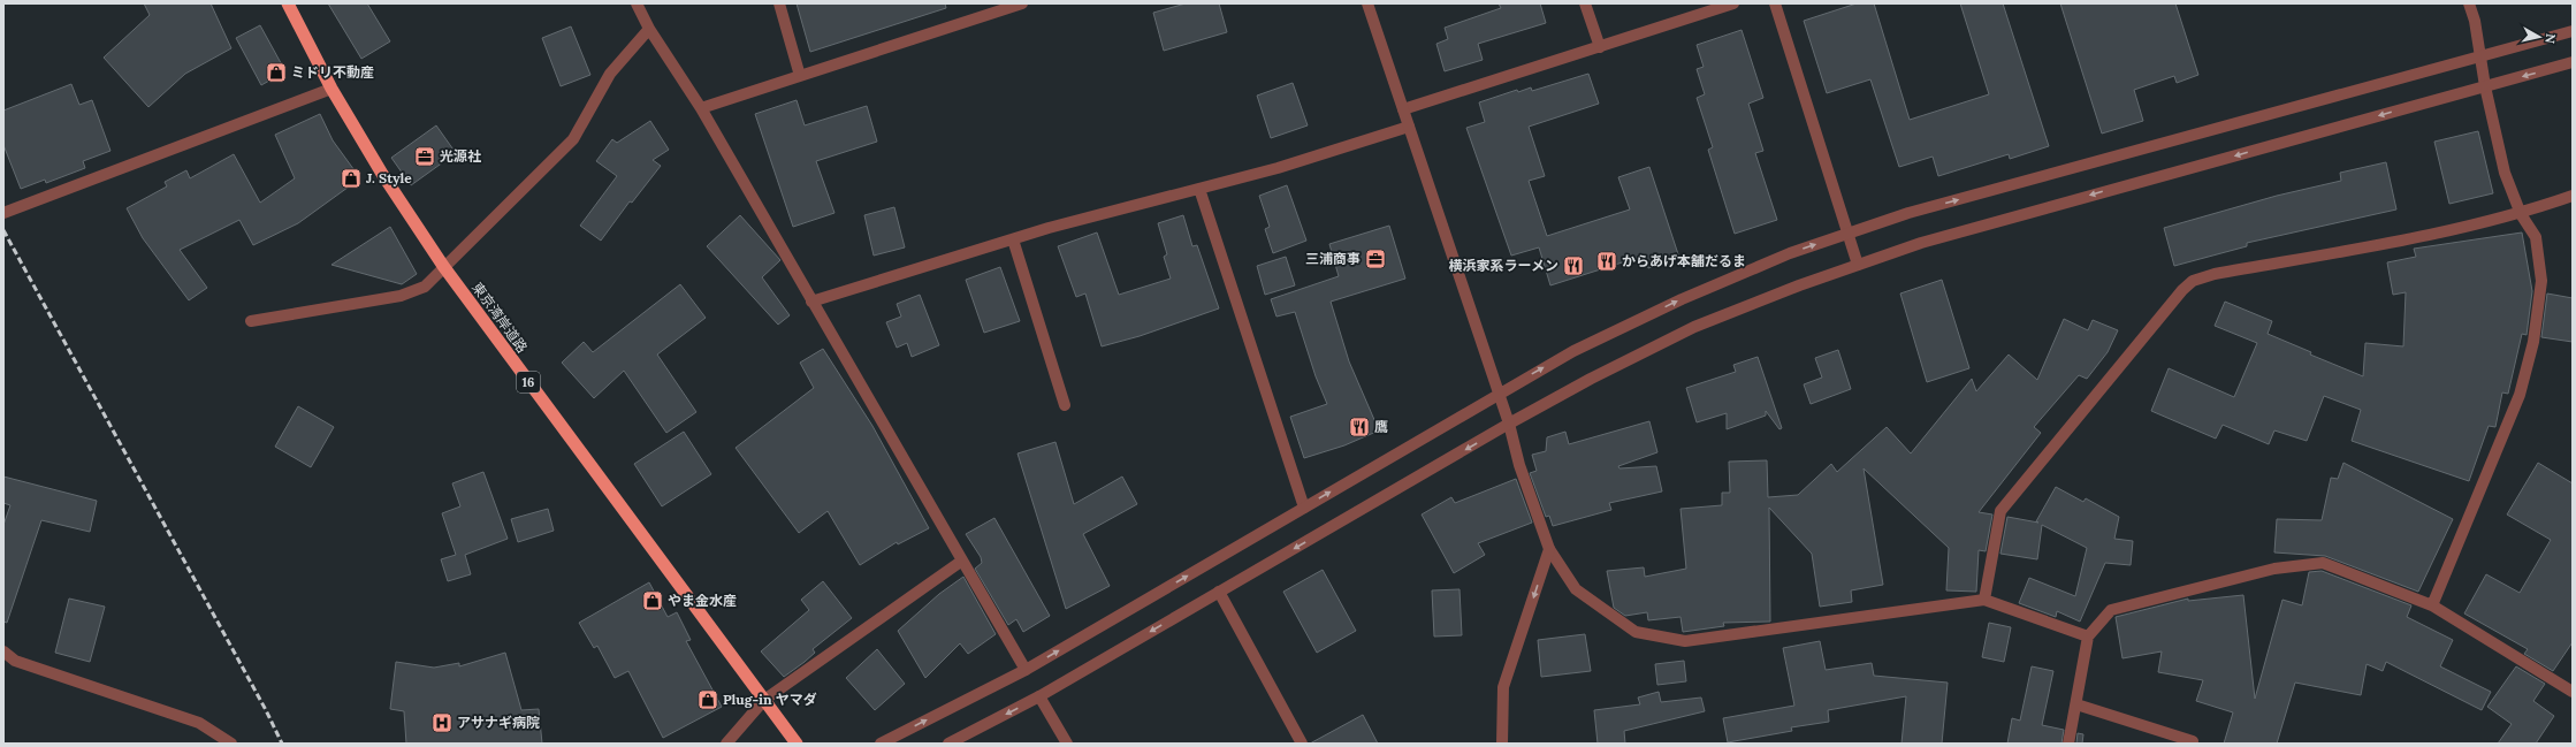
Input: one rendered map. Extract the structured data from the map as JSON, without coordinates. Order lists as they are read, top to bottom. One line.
{"streets":{"highway":["東京湾岸道路","16"]},"places":{"shop":["ミドリ不動産","J. Style","やま金水産","Plug-in ヤマダ"],"office":["光源社","三浦商事"],"restaurant":["からあげ本舗だるま","横浜家系ラーメン","鷹"],"hospital":["アサナギ病院"]},"north":"right"}
